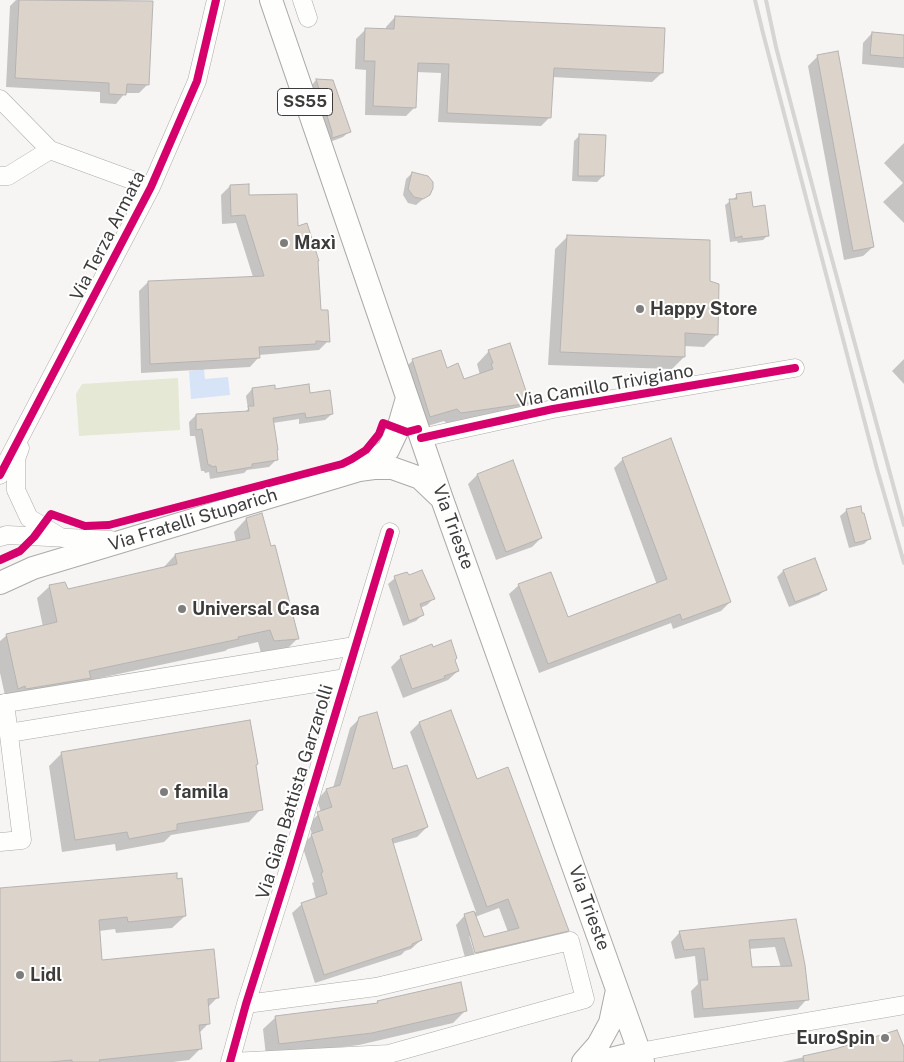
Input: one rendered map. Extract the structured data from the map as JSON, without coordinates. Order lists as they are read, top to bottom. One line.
{"streets":{"main road":["SS55","Via Fratelli Stuparich","Via Trieste"],"street":["Via Terza Armata","Via Camillo Trivigiano","Via Gian Battista Garzarolli"]},"crossings":[["Via Camillo Trivigiano","Via Fratelli Stuparich"],["Via Camillo Trivigiano","Via Trieste"],["Via Fratelli Stuparich","Via Trieste"]],"places":["Maxì","Happy Store","Universal Casa","famila","Lidl","EuroSpin"]}
